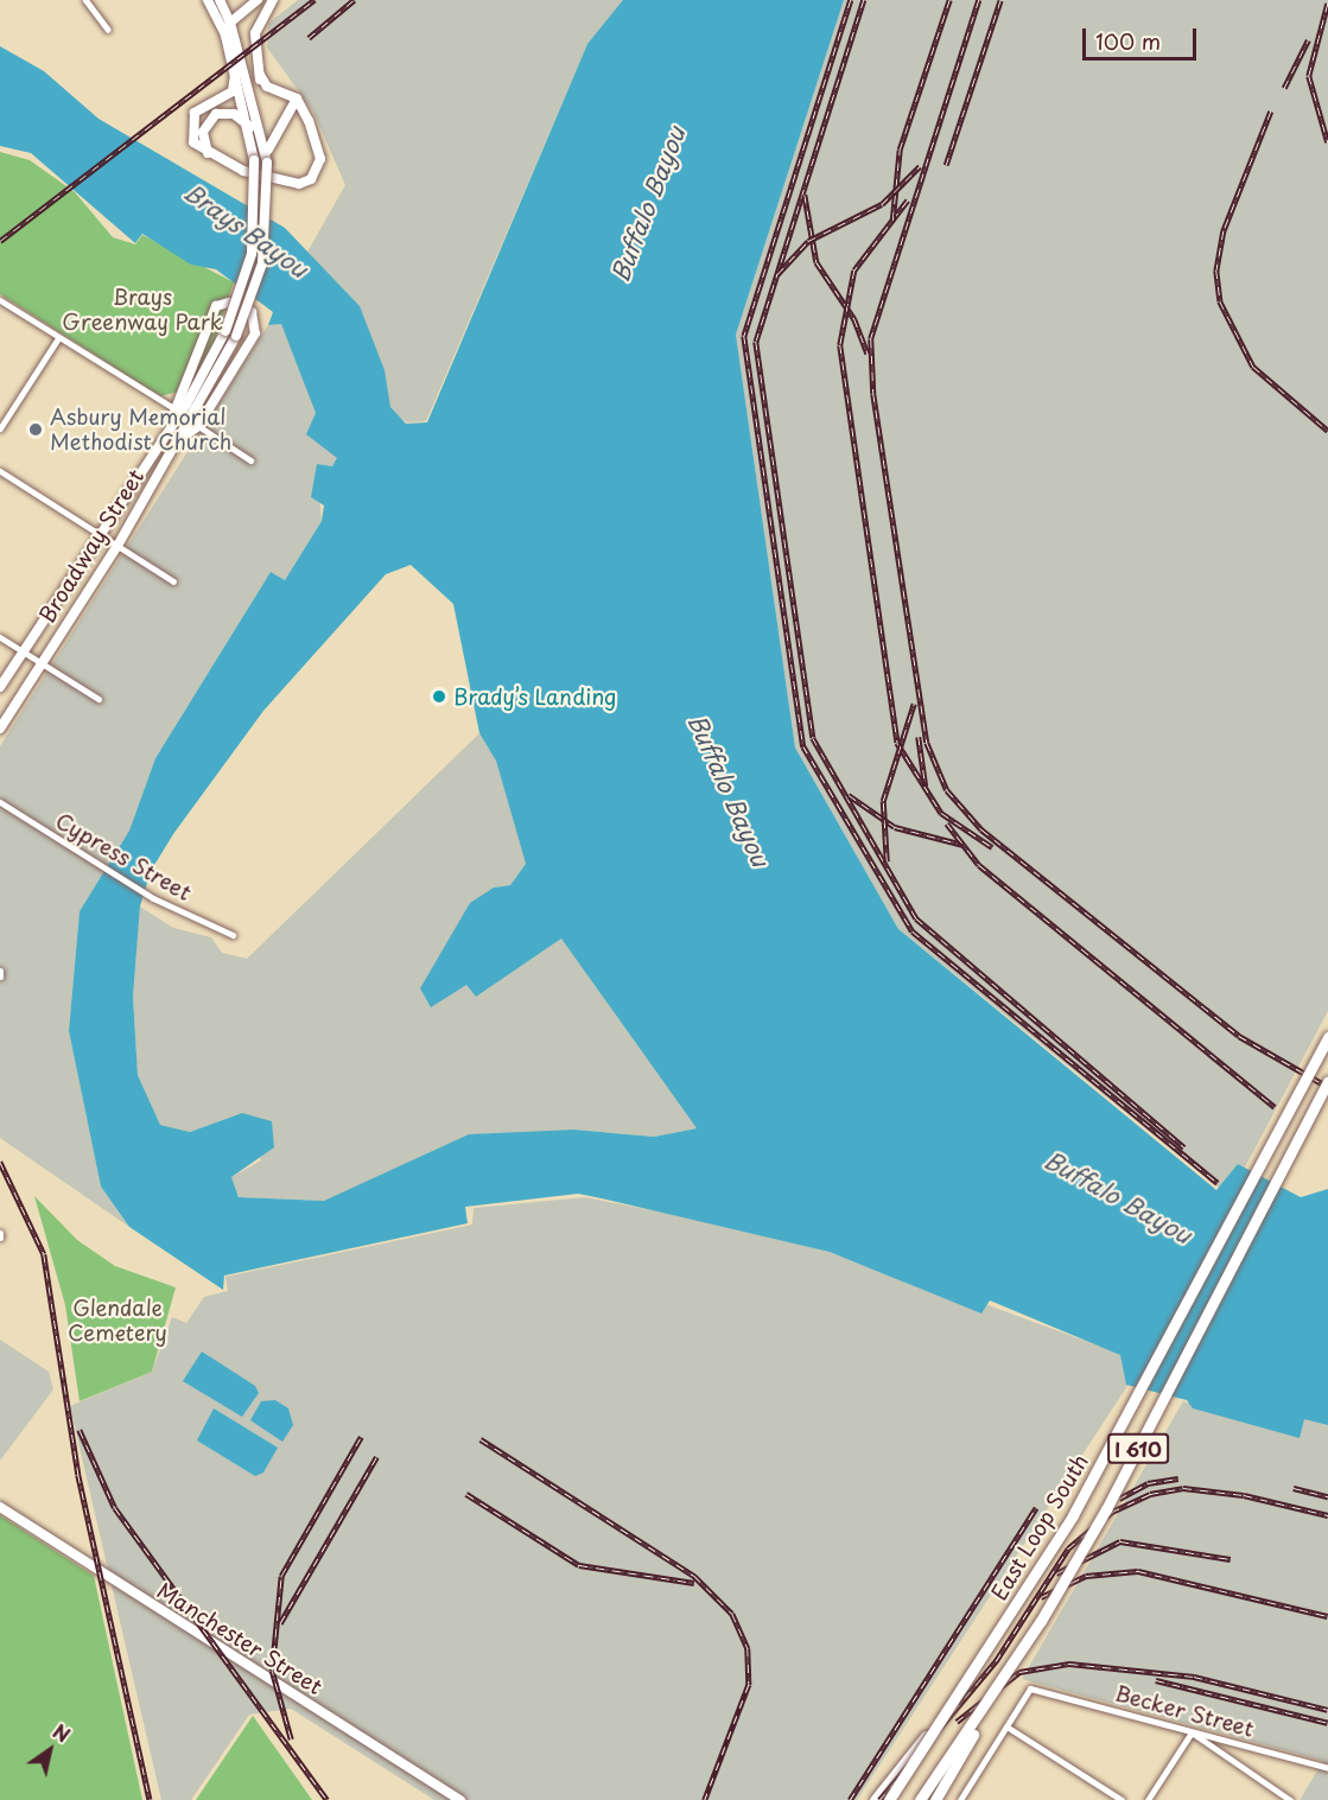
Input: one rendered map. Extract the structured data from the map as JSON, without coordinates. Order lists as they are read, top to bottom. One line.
{"streets":{"highway":["I 610","East Loop South"],"main road":["Broadway Street"],"street":["Cypress Street","Manchester Street","Becker Street"]},"water":["Buffalo Bayou","Brays Bayou"],"parks":["Brays Greenway Park","Glendale Cemetery"],"places":["Asbury Memorial Methodist Church","Brady’s Landing"],"scale_bar":"100 m","north":"top right"}
